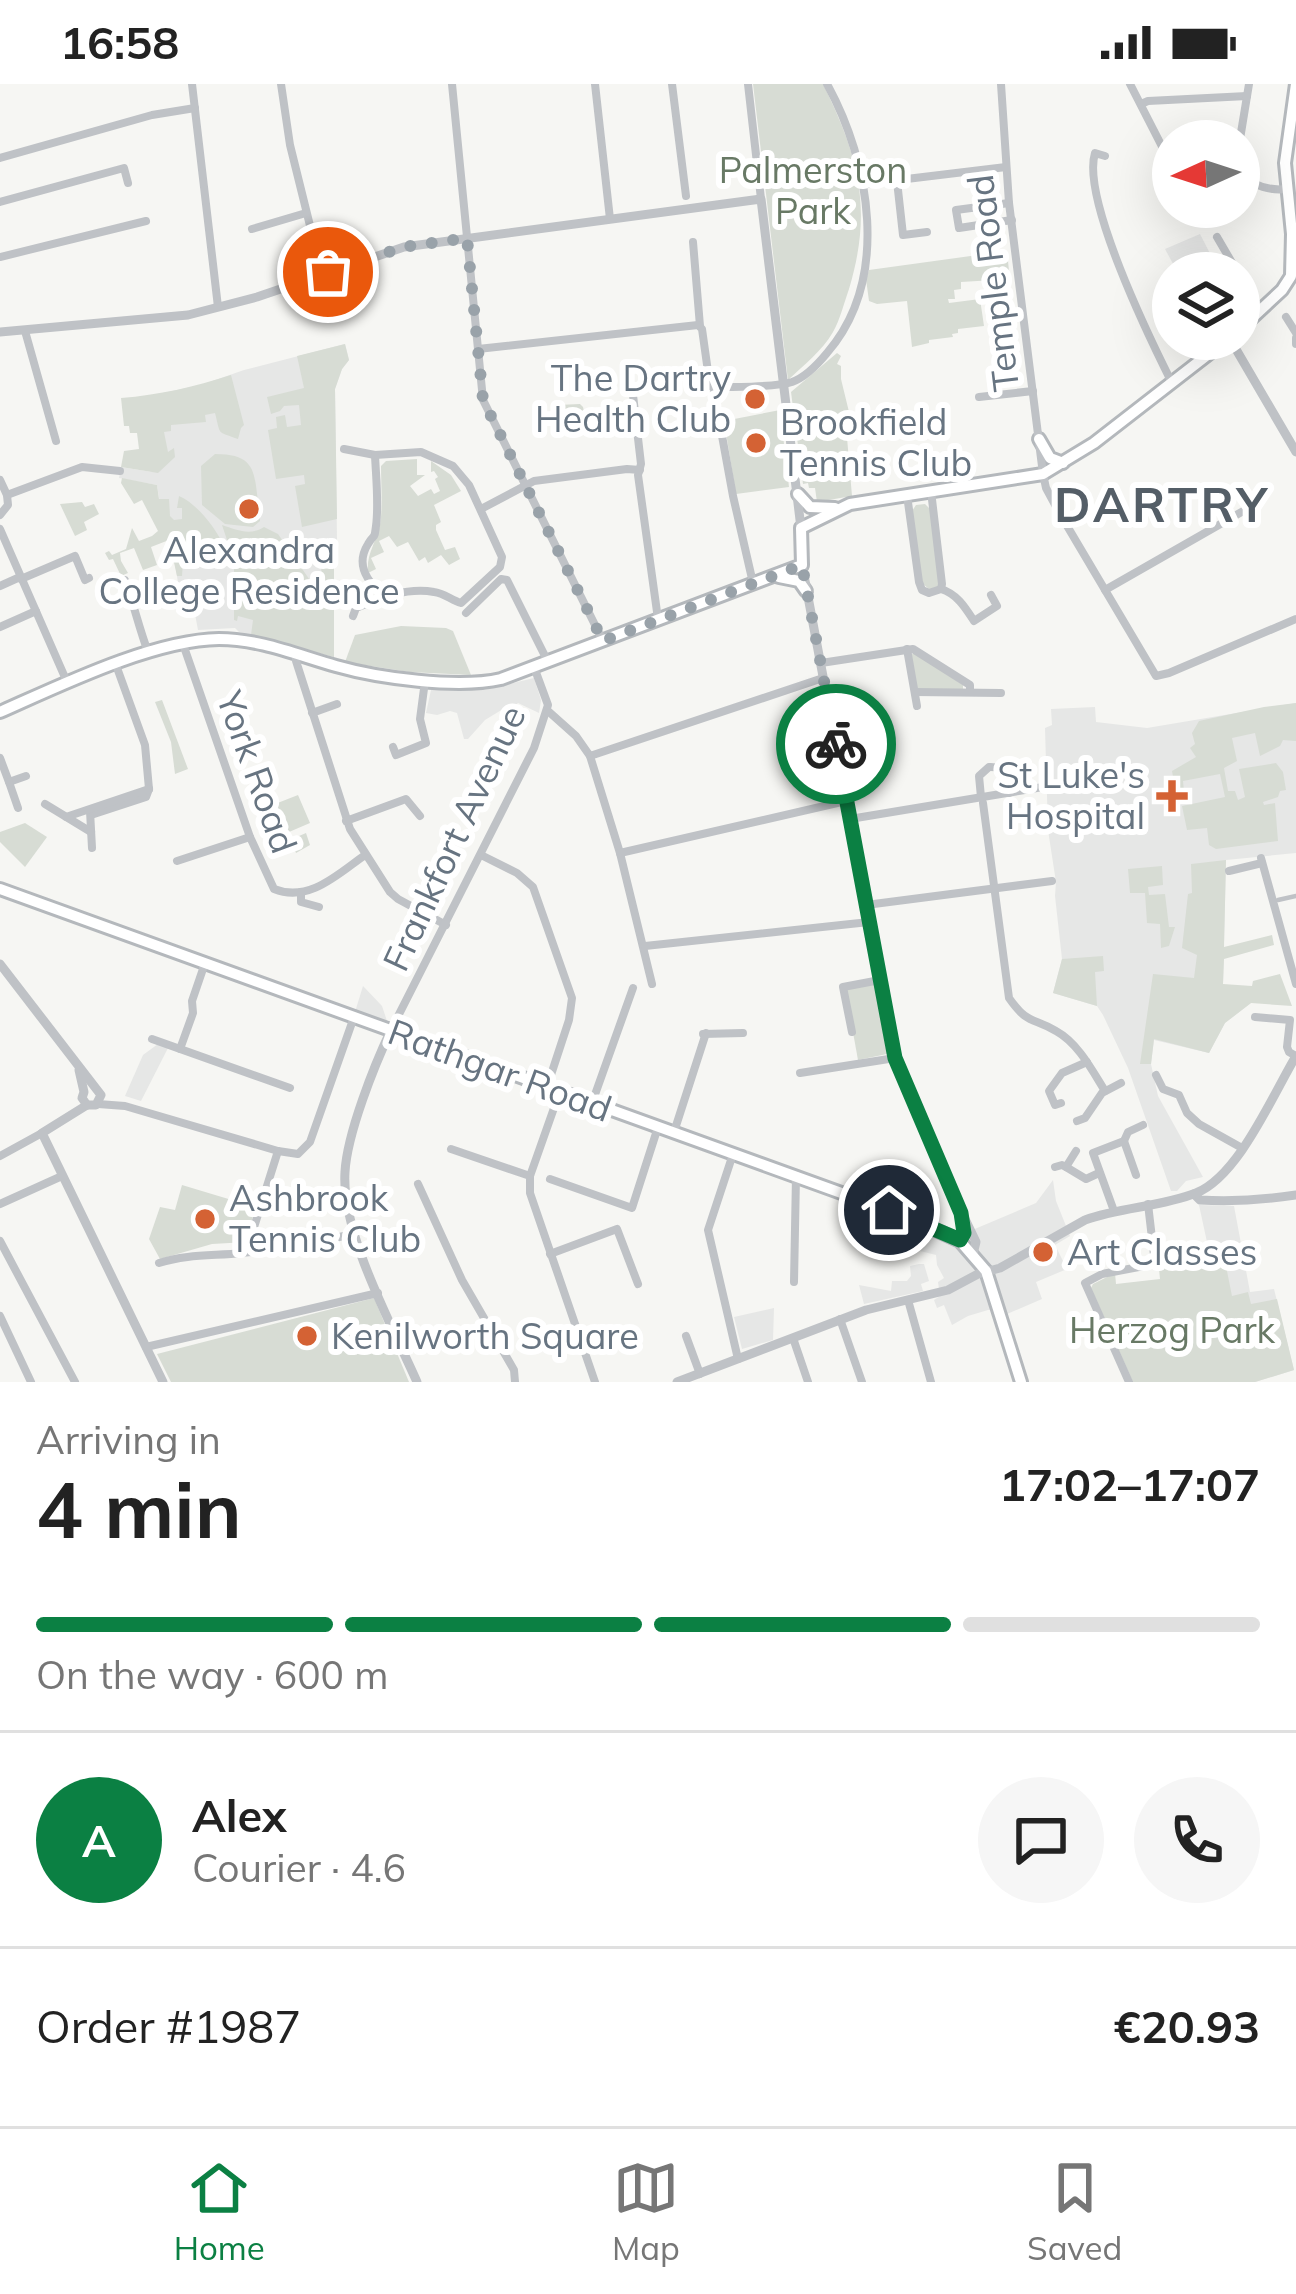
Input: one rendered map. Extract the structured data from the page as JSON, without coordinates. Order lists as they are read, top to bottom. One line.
{"streets":{"main road":["Rathgar Road"],"street":["Temple Road","York Road","Frankfort Avenue"]},"crossings":[["Frankfort Avenue","Rathgar Road"]],"districts":["DARTRY"],"parks":["Palmerston Park","Herzog Park"],"places":{"other":["The Dartry Health Club","Brookfield Tennis Club","Alexandra College Residence","Ashbrook Tennis Club","Art Classes","Kenilworth Square"],"health":["St Luke's Hospital"]},"north":"left","page":{"status":"16:58","heading":["4 min","Arriving in","17:02–17:07"],"panel":["Alex","Courier · 4.6","Order #1987","€20.93"],"bar":"On the way · 600 m","round":"A","tabs":["Home","Map","Saved"]}}
